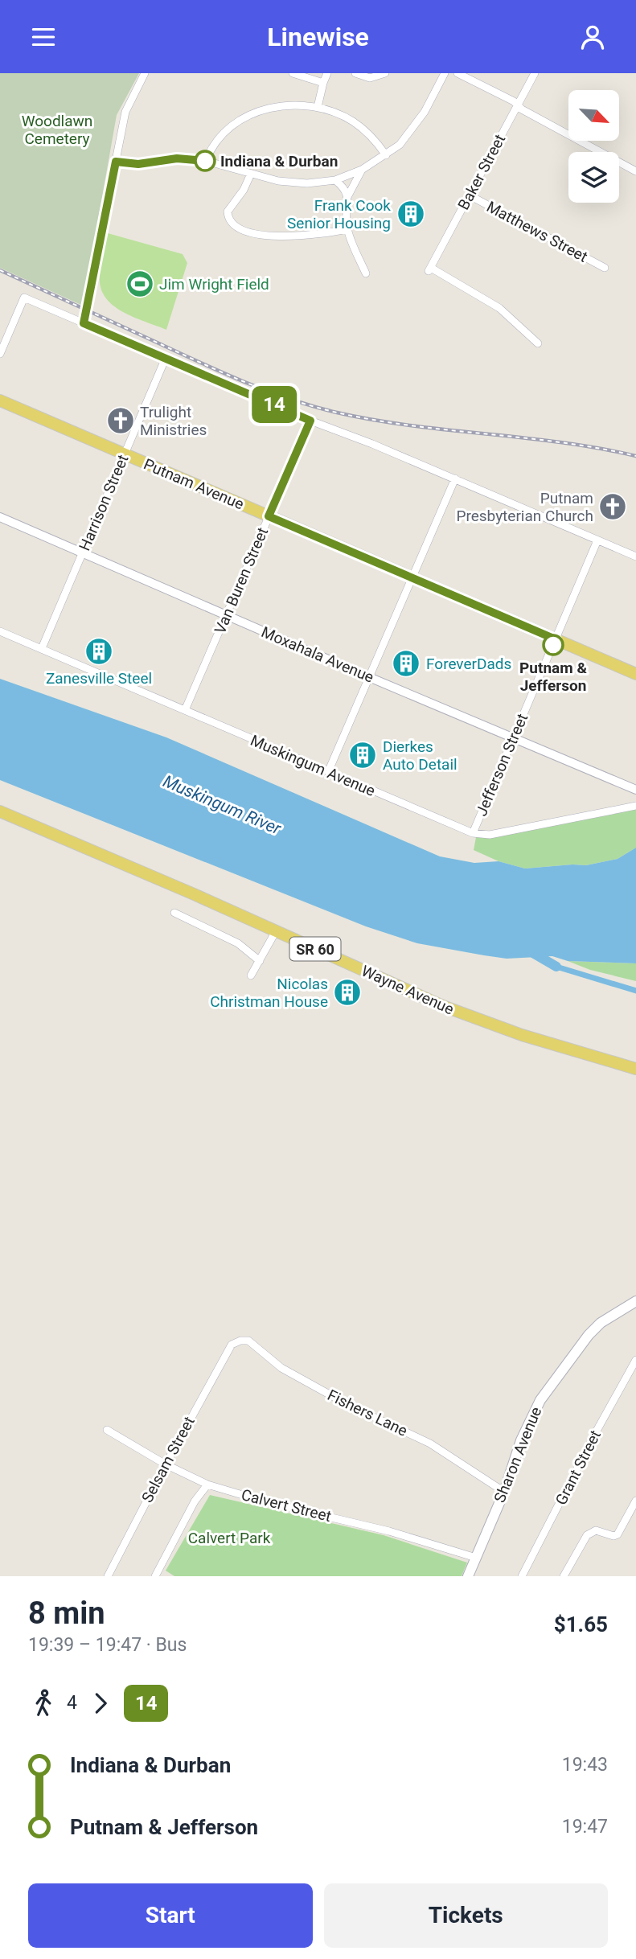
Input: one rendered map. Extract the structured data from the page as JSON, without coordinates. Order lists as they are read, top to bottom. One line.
{"streets":{"main road":["Putnam Avenue","SR 60","Wayne Avenue","Sharon Avenue"],"street":["Baker Street","Matthews Street","Harrison Street","Van Buren Street","Moxahala Avenue","Jefferson Street","Muskingum Avenue","Fishers Lane","Selsam Street","Grant Street","Calvert Street"]},"crossings":[["Baker Street","Matthews Street"],["Putnam Avenue","Harrison Street"],["Putnam Avenue","Van Buren Street"],["Putnam Avenue","Jefferson Street"],["Harrison Street","Moxahala Avenue"],["Harrison Street","Muskingum Avenue"],["Van Buren Street","Moxahala Avenue"],["Van Buren Street","Muskingum Avenue"],["Moxahala Avenue","Jefferson Street"],["Jefferson Street","Muskingum Avenue"],["Fishers Lane","Sharon Avenue"],["Fishers Lane","Selsam Street"],["Sharon Avenue","Calvert Street"],["Selsam Street","Calvert Street"]],"water":["Muskingum River"],"parks":["Woodlawn Cemetery","Calvert Park"],"places":{"other":["Indiana & Durban","Putnam & Jefferson"],"building":["Frank Cook Senior Housing","Zanesville Steel","ForeverDads","Dierkes Auto Detail","Nicolas Christman House"],"sports":["Jim Wright Field"],"church":["Trulight Ministries","Putnam Presbyterian Church"]},"lines":["bus line 14"],"north":"bottom right","page":{"header":"Linewise","on_map":"14","heading":["8 min","19:39 – 19:47 · Bus","$1.65"],"legs":["4","14"],"list":[{"name":"Indiana & Durban","value":"19:43"},{"name":"Putnam & Jefferson","value":"19:47"}],"buttons":["Start","Tickets"]}}
